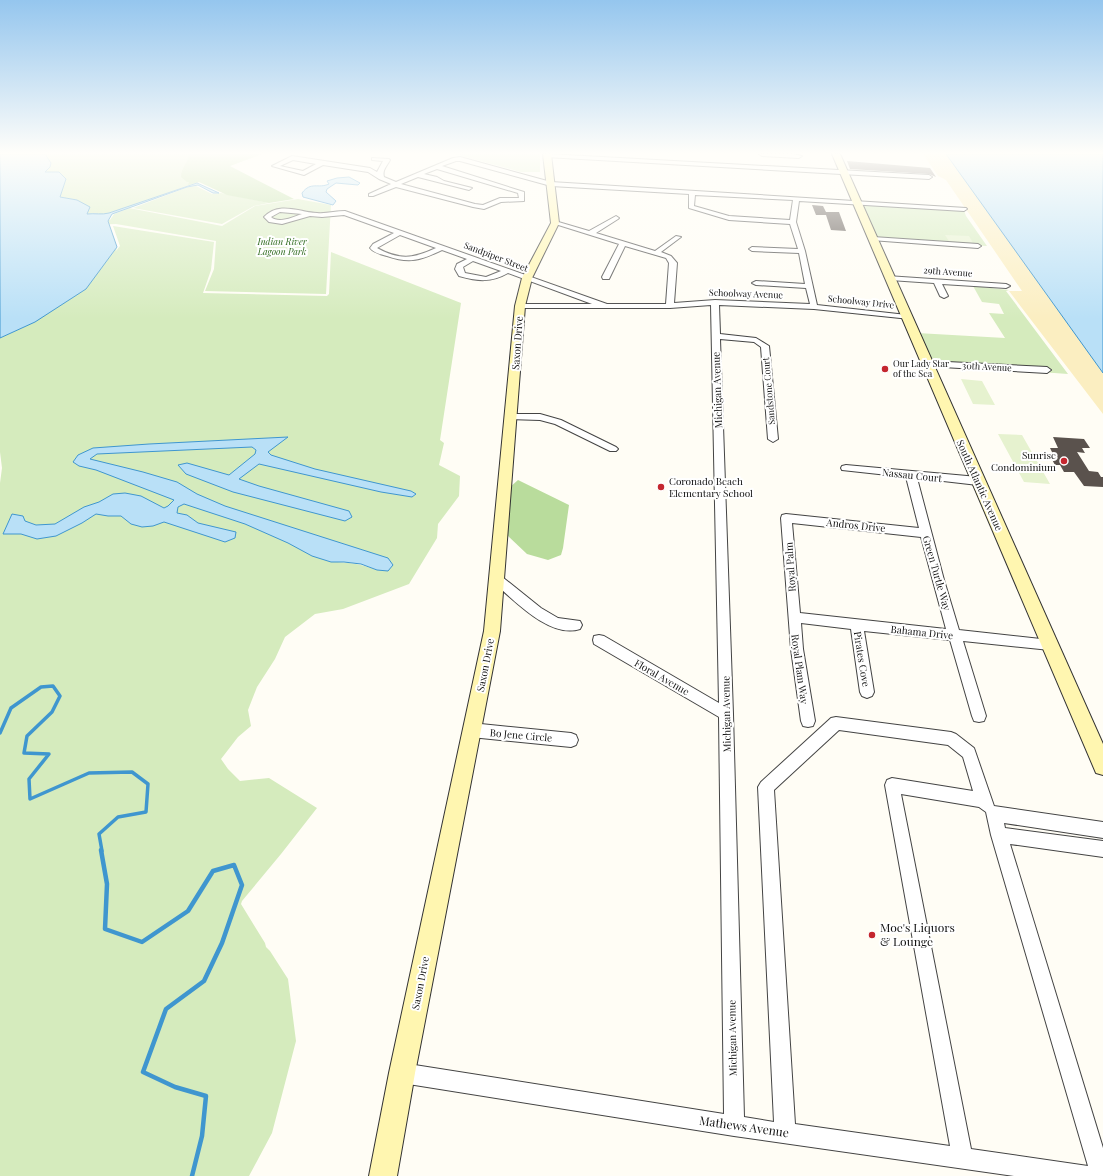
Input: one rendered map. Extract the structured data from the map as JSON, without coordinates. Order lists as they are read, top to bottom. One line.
{"streets":{"street":["Sandpiper Street","29th Avenue","Schoolway Avenue","Schoolway Drive","Saxon Drive","30th Avenue","Michigan Avenue","Sandstone Court","Nassau Court","South Atlantic Avenue","Andros Drive","Royal Palm","Green Turtle Way","Bahama Drive","Pirates Cove","Royal Plam Way","Floral Avenue","Bo Jene Circle","Mathews Avenue"]},"crossings":[["Sandpiper Street","Schoolway Avenue"],["Sandpiper Street","Saxon Drive"],["29th Avenue","South Atlantic Avenue"],["Schoolway Avenue","Schoolway Drive"],["Schoolway Avenue","Saxon Drive"],["Schoolway Avenue","Michigan Avenue"],["Schoolway Drive","South Atlantic Avenue"],["Saxon Drive","Bo Jene Circle"],["Saxon Drive","Mathews Avenue"],["30th Avenue","South Atlantic Avenue"],["Michigan Avenue","Sandstone Court"],["Michigan Avenue","Floral Avenue"],["Michigan Avenue","Mathews Avenue"],["Nassau Court","South Atlantic Avenue"],["Nassau Court","Green Turtle Way"],["South Atlantic Avenue","Bahama Drive"],["Andros Drive","Royal Palm"],["Andros Drive","Green Turtle Way"],["Royal Palm","Bahama Drive"],["Royal Palm","Royal Plam Way"],["Green Turtle Way","Bahama Drive"],["Bahama Drive","Pirates Cove"],["Bahama Drive","Royal Plam Way"]],"parks":["Indian River Lagoon Park"],"places":["Our Lady Star of the Sea","Sunrise Condominium","Coronado Beach Elementary School","Moe's Liquors & Lounge"]}
